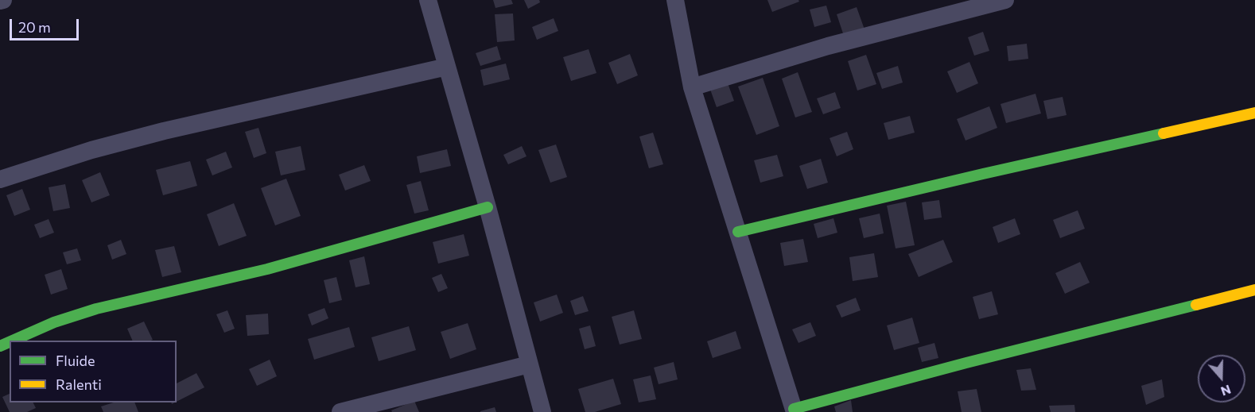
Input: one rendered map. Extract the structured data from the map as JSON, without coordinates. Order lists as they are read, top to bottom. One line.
{"legend":["Fluide","Ralenti"],"scale_bar":"20 m","north":"bottom"}
